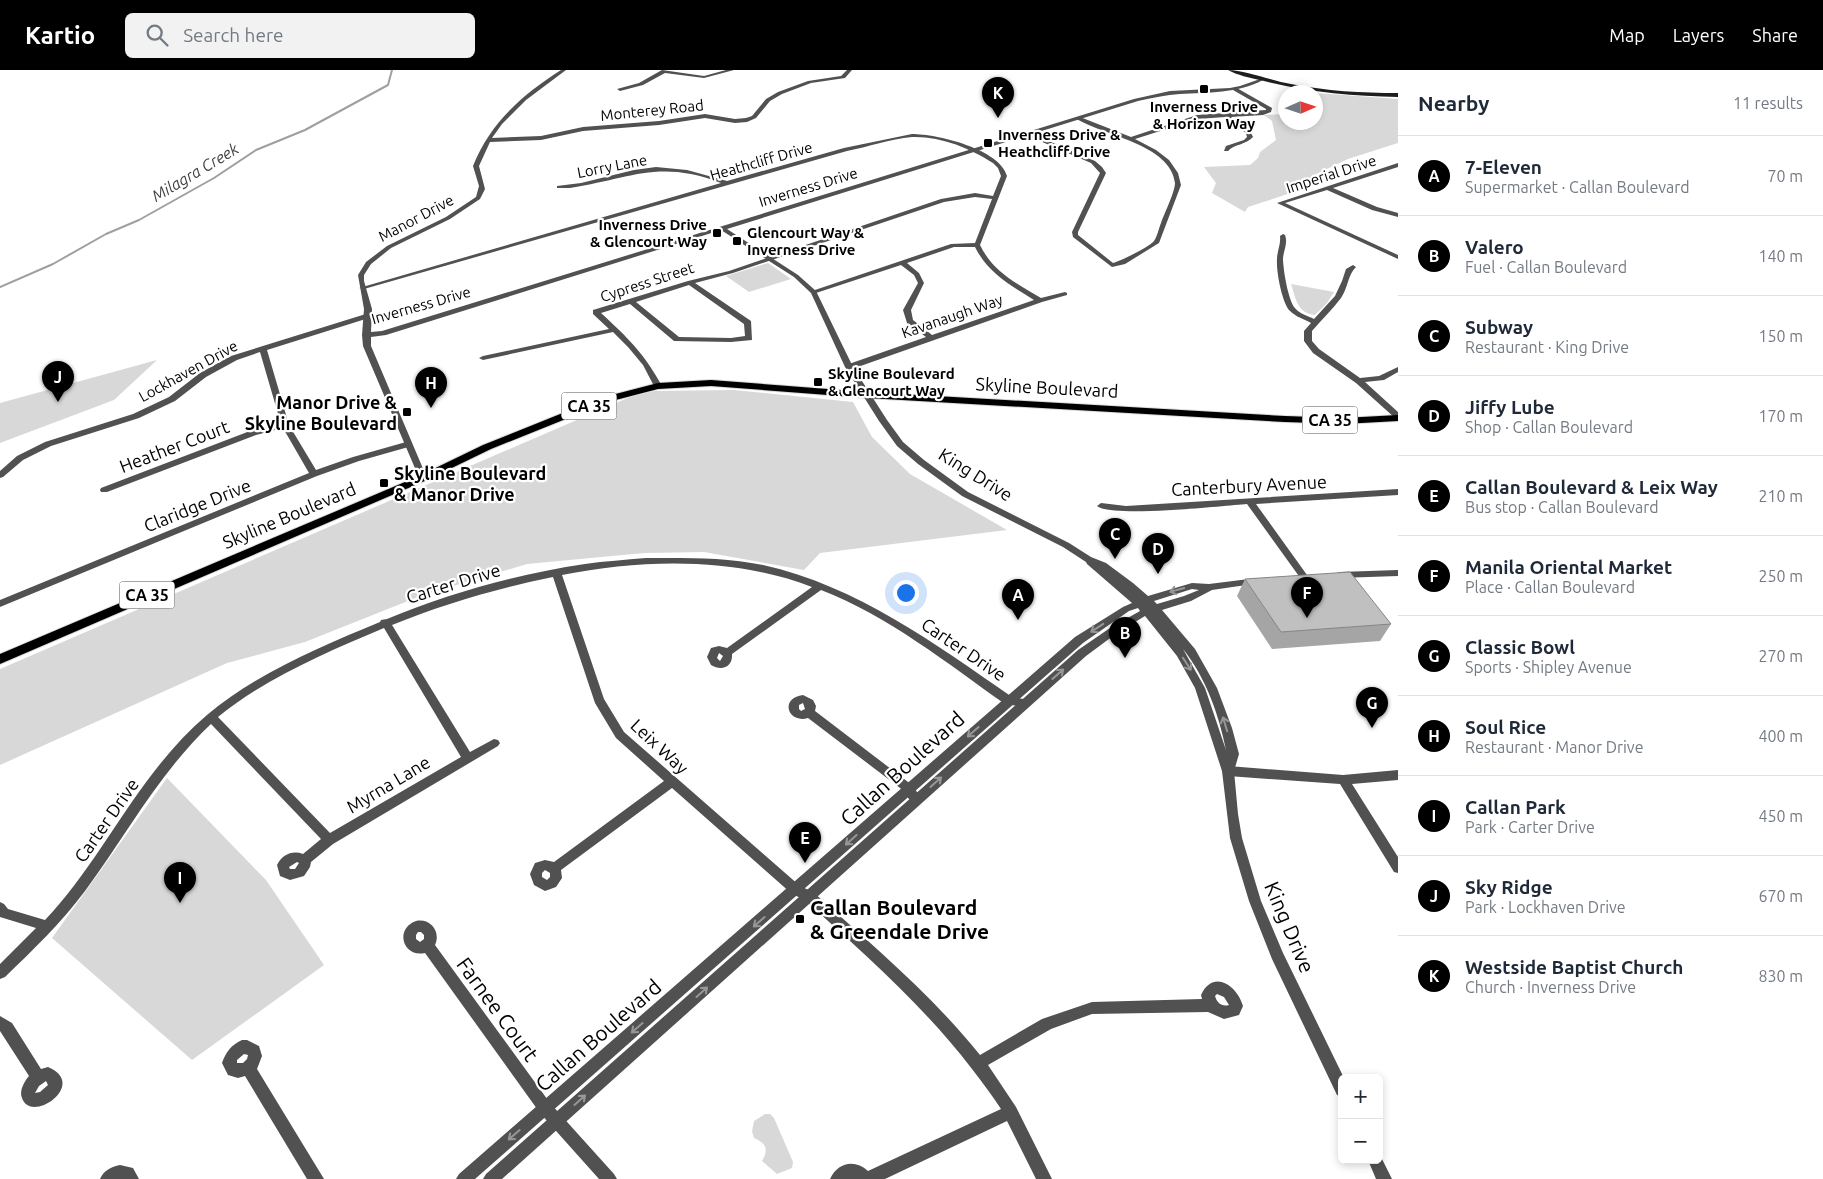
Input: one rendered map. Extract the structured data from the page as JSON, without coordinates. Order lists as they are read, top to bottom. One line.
{"streets":{"main road":["Skyline Boulevard","CA 35"],"street":["Monterey Road","Heathcliff Drive","Lorry Lane","Imperial Drive","Inverness Drive","Manor Drive","Cypress Street","Kavanaugh Way","Lockhaven Drive","Heather Court","King Drive","Canterbury Avenue","Claridge Drive","Carter Drive","Leix Way","Callan Boulevard","Myrna Lane","Farnee Court"]},"crossings":[["Monterey Road","Manor Drive"],["Heathcliff Drive","Lorry Lane"],["Heathcliff Drive","Inverness Drive"],["Heathcliff Drive","Manor Drive"],["Heathcliff Drive","Cypress Street"],["Inverness Drive","Manor Drive"],["Manor Drive","Lockhaven Drive"],["Manor Drive","Skyline Boulevard"],["Manor Drive","Claridge Drive"],["Cypress Street","Skyline Boulevard"],["Kavanaugh Way","King Drive"],["Skyline Boulevard","King Drive"],["King Drive","Callan Boulevard"],["Carter Drive","Leix Way"],["Carter Drive","Callan Boulevard"],["Leix Way","Callan Boulevard"],["Callan Boulevard","Farnee Court"]],"water":["Milagra Creek"],"places":{"transit":["Inverness Drive & Horizon Way","Inverness Drive & Heathcliff Drive","Inverness Drive & Glencourt Way","Glencourt Way & Inverness Drive","Skyline Boulevard & Glencourt Way","Manor Drive & Skyline Boulevard","Skyline Boulevard & Manor Drive","Callan Boulevard & Greendale Drive"]},"north":"right","page":{"header":"Kartio","search":"Search here","nav":["Map","Layers","Share"],"heading":["Nearby","11 results"],"pins":["K","J","H","C","D","F","A","B","G","E","I"],"list":[{"mark":"A","name":"7-Eleven","note":"Supermarket · Callan Boulevard","value":"70 m"},{"mark":"B","name":"Valero","note":"Fuel · Callan Boulevard","value":"140 m"},{"mark":"C","name":"Subway","note":"Restaurant · King Drive","value":"150 m"},{"mark":"D","name":"Jiffy Lube","note":"Shop · Callan Boulevard","value":"170 m"},{"mark":"E","name":"Callan Boulevard & Leix Way","note":"Bus stop · Callan Boulevard","value":"210 m"},{"mark":"F","name":"Manila Oriental Market","note":"Place · Callan Boulevard","value":"250 m"},{"mark":"G","name":"Classic Bowl","note":"Sports · Shipley Avenue","value":"270 m"},{"mark":"H","name":"Soul Rice","note":"Restaurant · Manor Drive","value":"400 m"},{"mark":"I","name":"Callan Park","note":"Park · Carter Drive","value":"450 m"},{"mark":"J","name":"Sky Ridge","note":"Park · Lockhaven Drive","value":"670 m"},{"mark":"K","name":"Westside Baptist Church","note":"Church · Inverness Drive","value":"830 m"}],"map_buttons":["+","−"]}}
